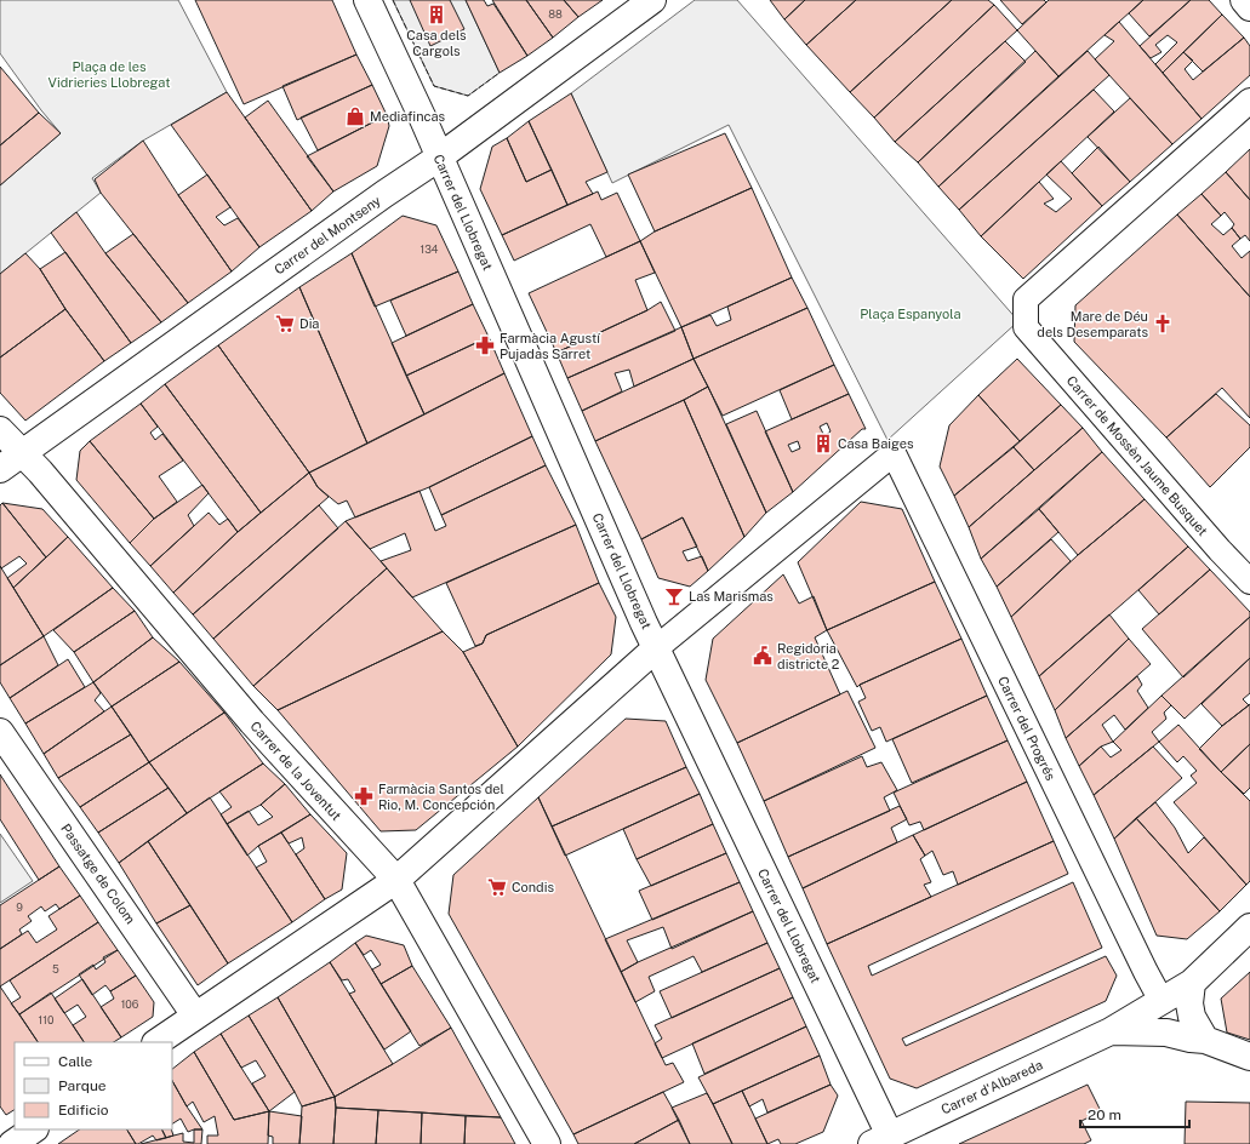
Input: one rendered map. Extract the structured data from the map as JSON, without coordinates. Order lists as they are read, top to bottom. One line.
{"streets":{"street":["Carrer del Llobregat","Carrer del Montseny","Carrer de Mossèn Jaume Busquet","Carrer del Progrés","Carrer de la Joventut","Passatge de Colom","Carrer d'Albareda"]},"crossings":[["Carrer del Llobregat","Carrer del Montseny"],["Carrer del Llobregat","Carrer del Progrés"],["Carrer del Llobregat","Carrer d'Albareda"],["Carrer del Montseny","Carrer de la Joventut"],["Carrer del Progrés","Carrer d'Albareda"]],"parks":["Plaça de les Vidrieries Llobregat","Plaça Espanyola"],"places":{"building":["Casa dels Cargols","Casa Baiges"],"shop":["Mediafincas"],"supermarket":["Dia","Condis"],"church":["Mare de Déu dels Desemparats"],"pharmacy":["Farmàcia Agustí Pujadas Sarret","Farmàcia Santos del Rio, M. Concepción"],"bar":["Las Marismas"],"public building":["Regidoria districte 2"]},"house_numbers":["88","134","9","5","106","110"],"legend":["Calle","Parque","Edificio"],"scale_bar":"20 m"}
